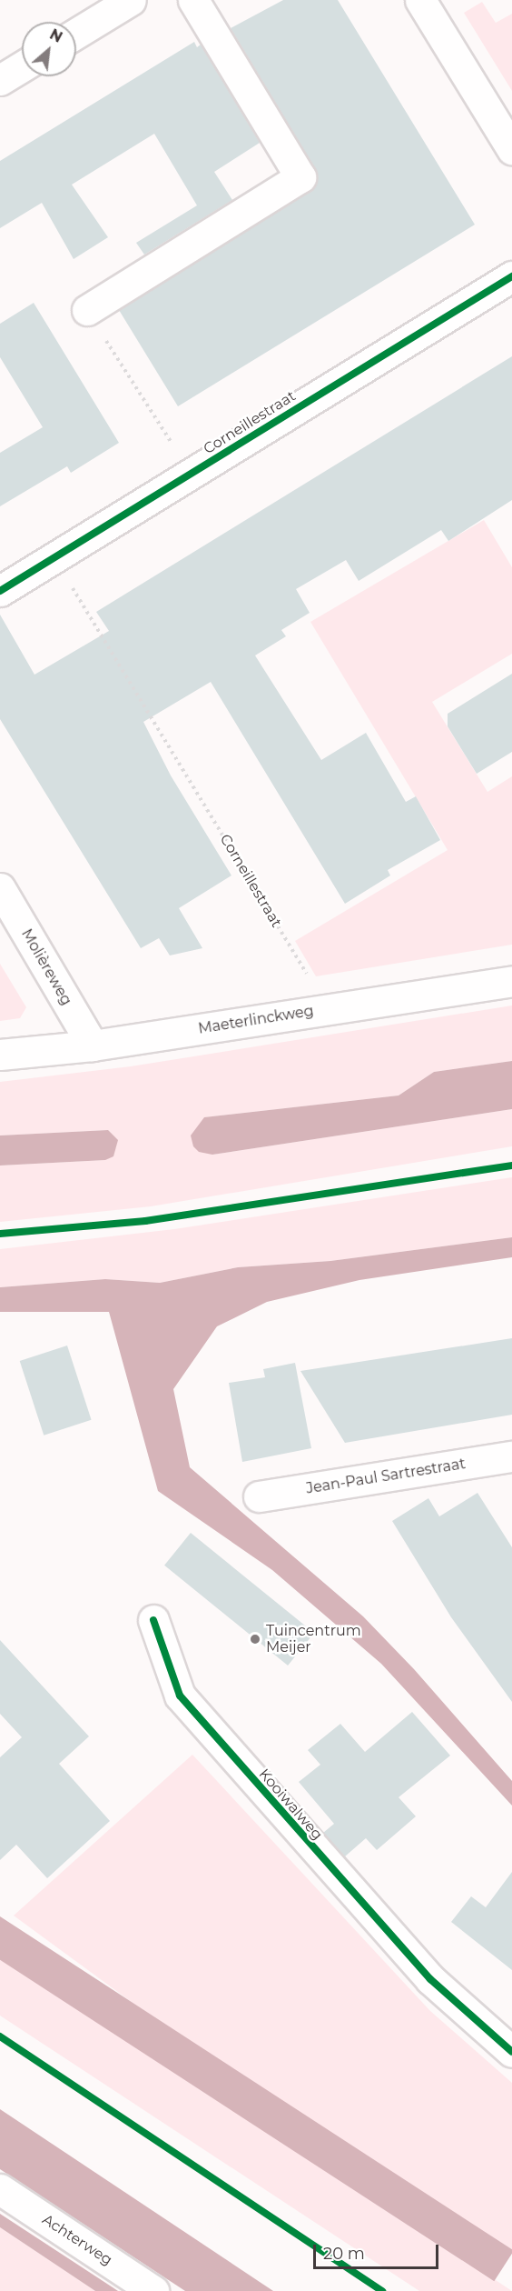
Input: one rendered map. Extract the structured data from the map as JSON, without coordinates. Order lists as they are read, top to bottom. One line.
{"streets":{"street":["Corneillestraat","Molièreweg","Maeterlinckweg","Jean-Paul Sartrestraat","Kooiwalweg","Achterweg"]},"crossings":[["Corneillestraat","Maeterlinckweg"],["Molièreweg","Maeterlinckweg"]],"places":["Tuincentrum Meijer"],"scale_bar":"20 m","north":"top right"}
